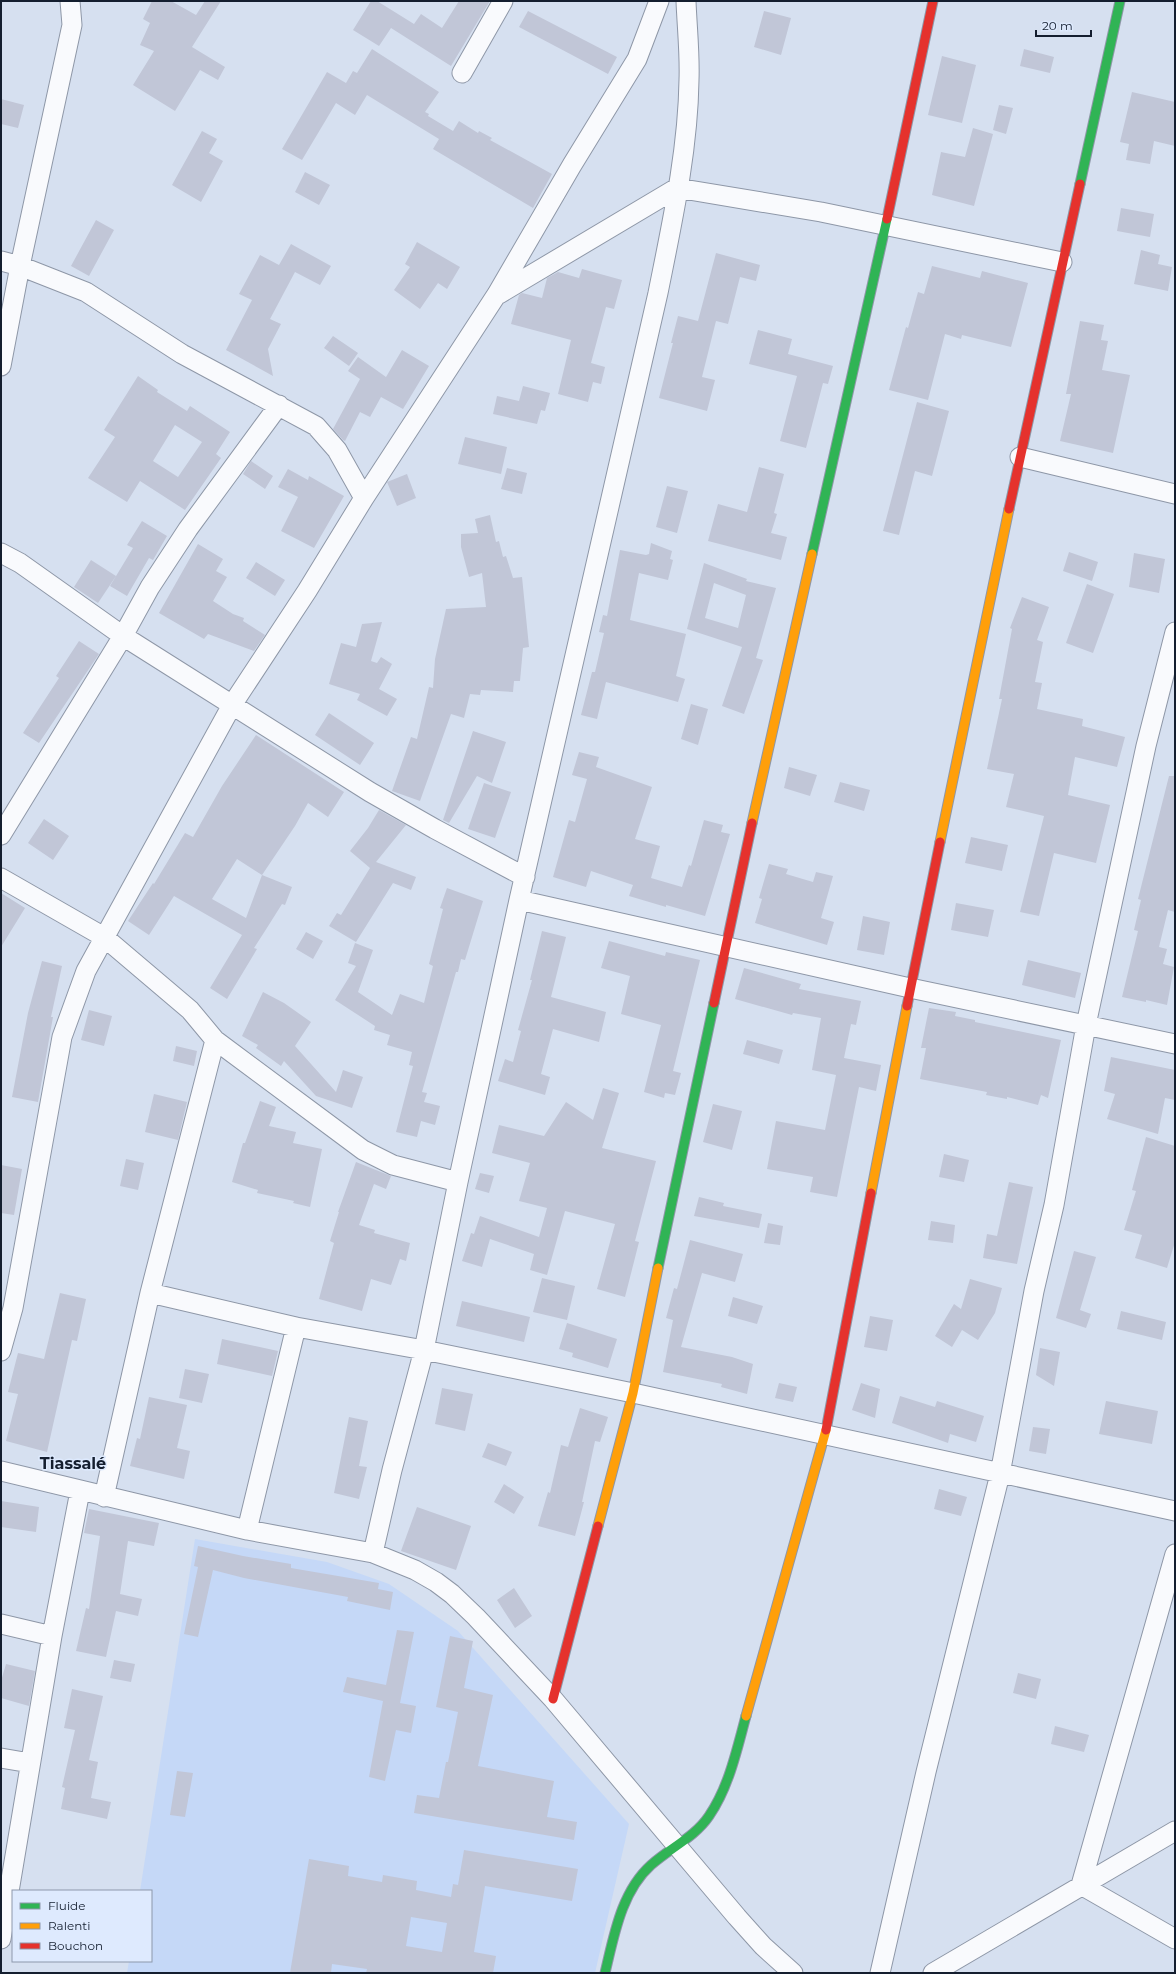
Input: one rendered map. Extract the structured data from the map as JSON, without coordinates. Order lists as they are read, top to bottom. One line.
{"districts":["Tiassalé"],"legend":["Fluide","Ralenti","Bouchon"],"scale_bar":"20 m"}
